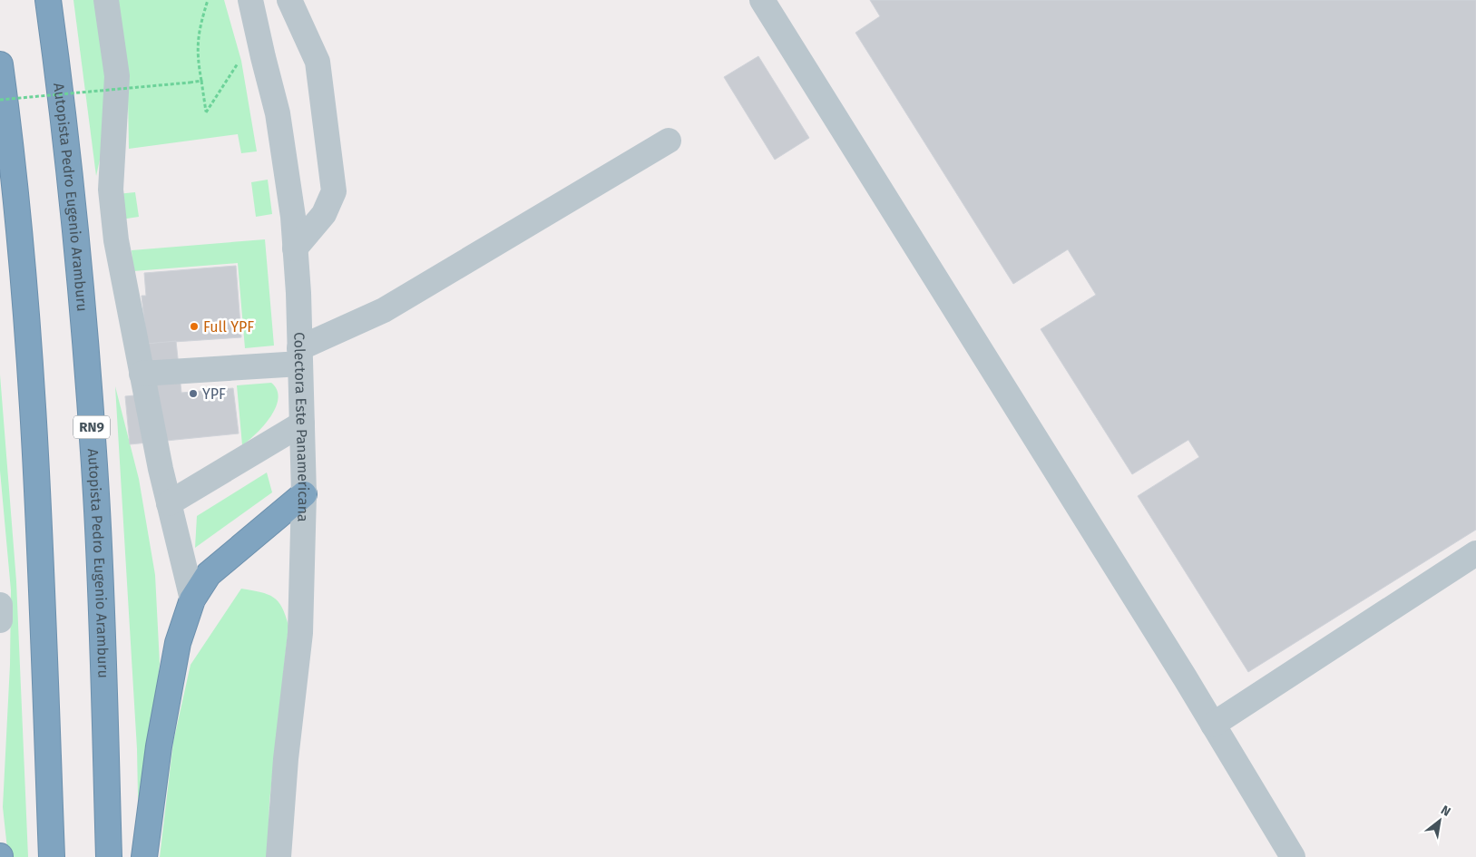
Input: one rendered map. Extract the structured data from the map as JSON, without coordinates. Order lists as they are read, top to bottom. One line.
{"streets":{"highway":["Autopista Pedro Eugenio Aramburu","RN9"],"street":["Colectora Este Panamericana"]},"places":["Full YPF","YPF"],"north":"top right"}
